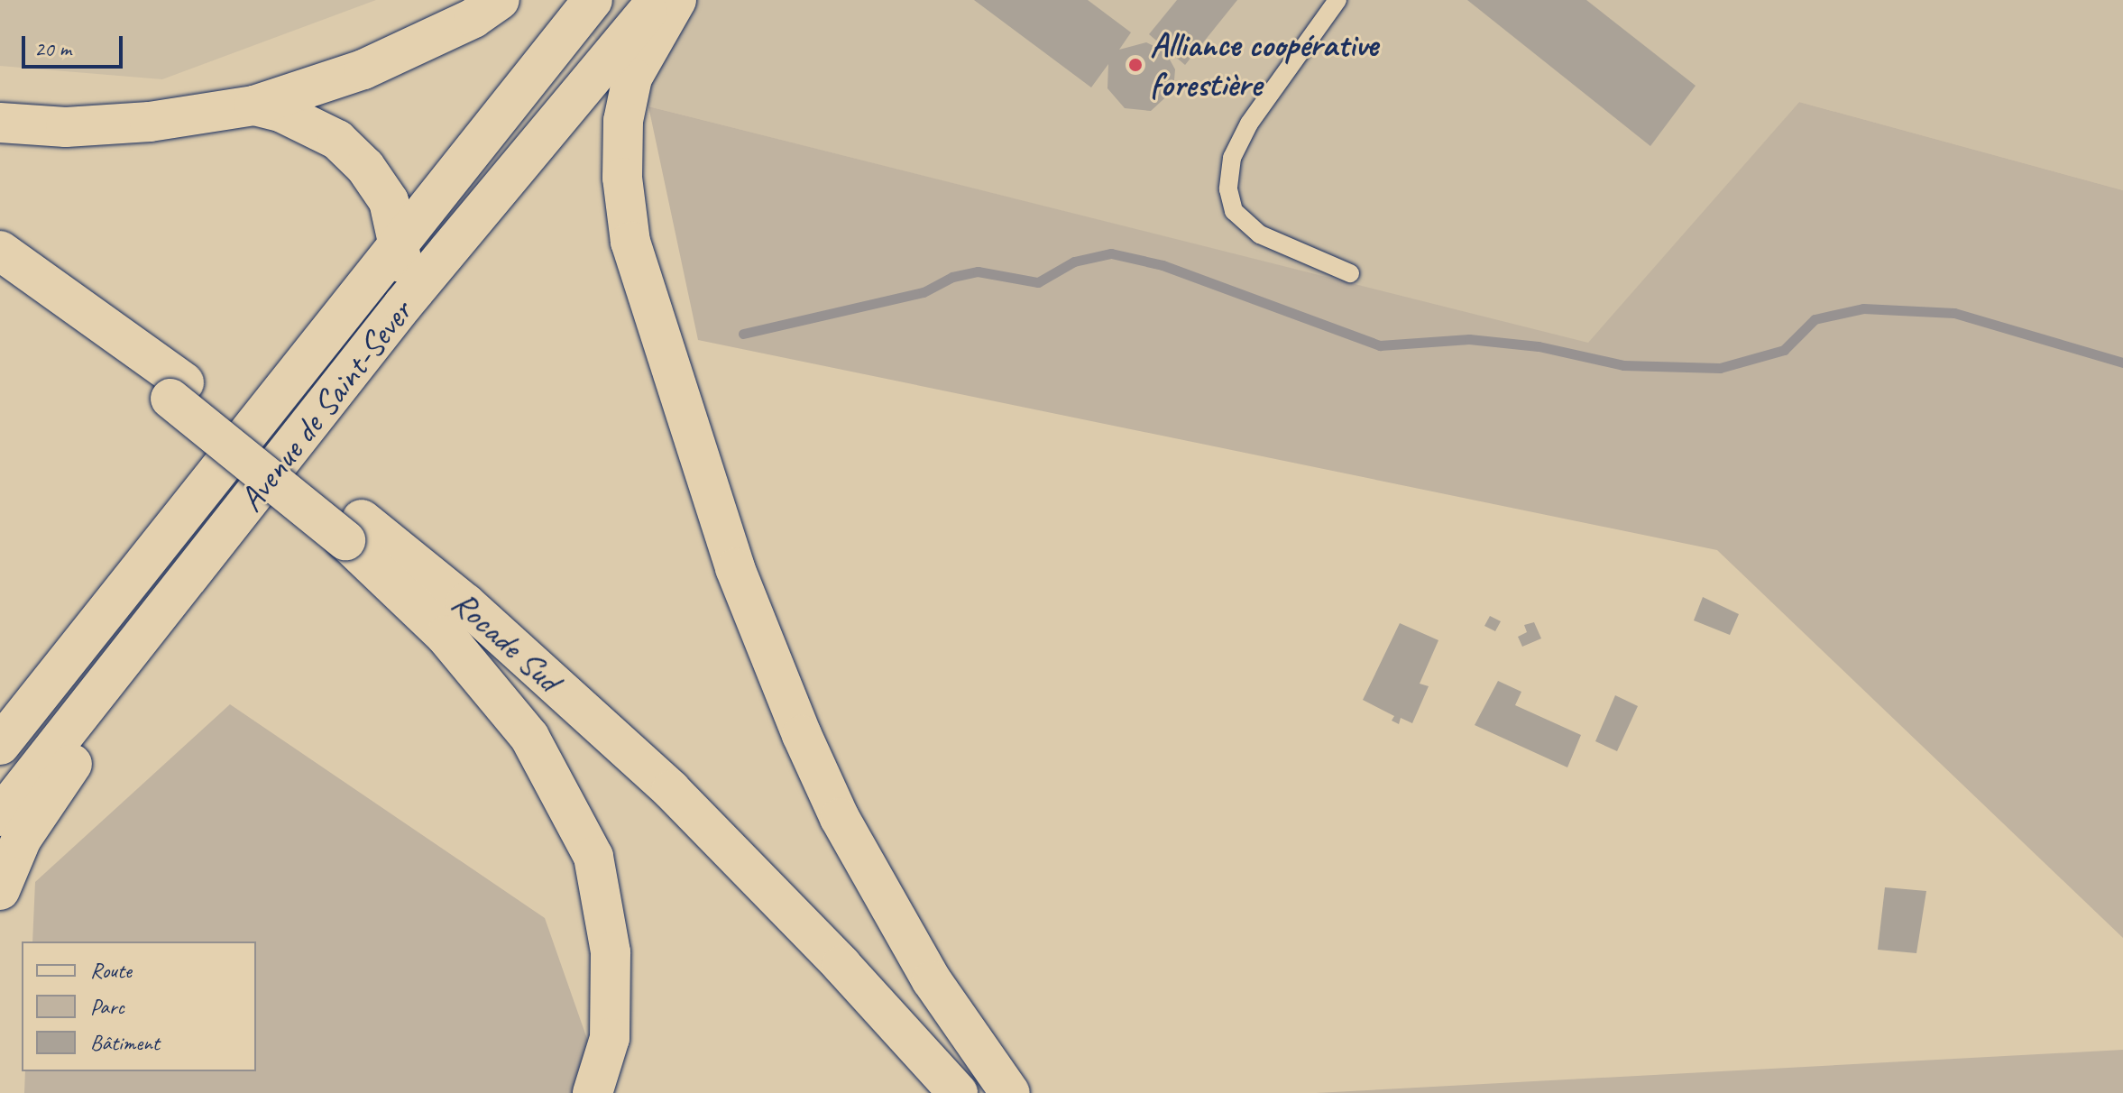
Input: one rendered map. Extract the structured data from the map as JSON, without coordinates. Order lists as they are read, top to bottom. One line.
{"streets":{"main road":["Avenue de Saint-Sever","Rocade Sud"]},"places":["Alliance coopérative forestière"],"legend":["Route","Parc","Bâtiment"],"scale_bar":"20 m"}
